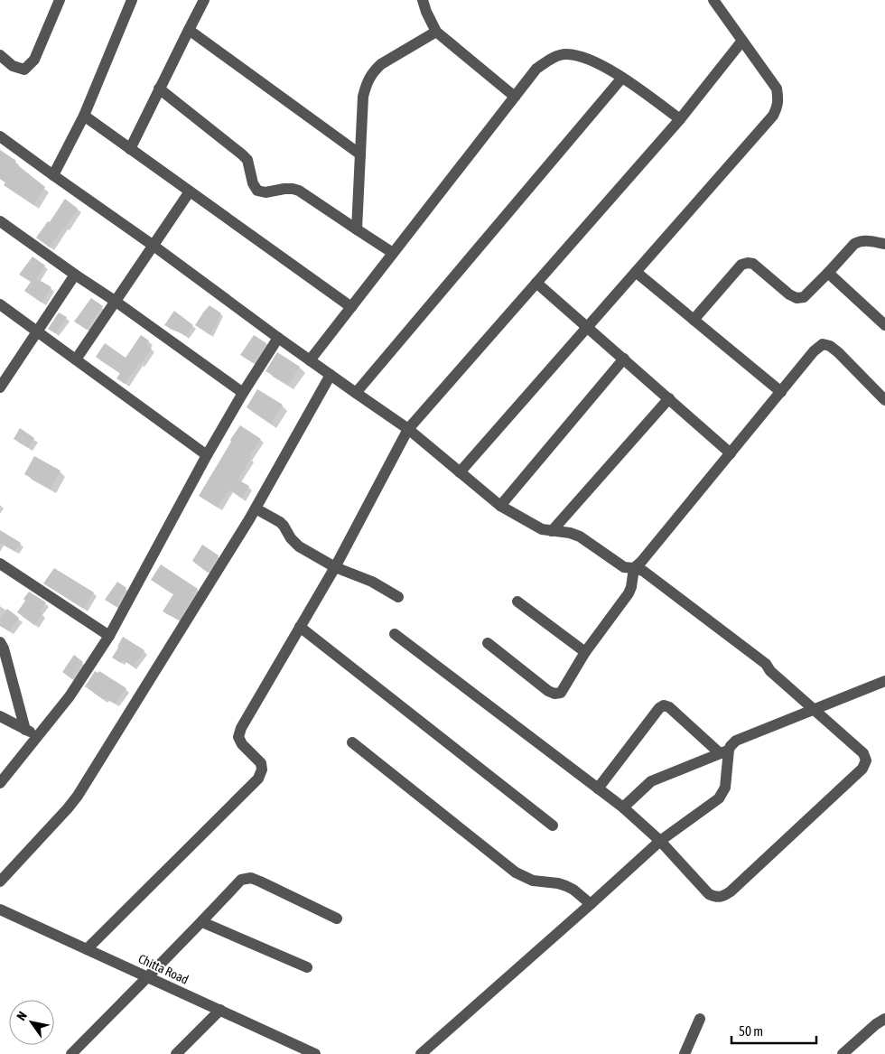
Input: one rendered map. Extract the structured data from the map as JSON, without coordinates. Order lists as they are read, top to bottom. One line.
{"streets":{"street":["Chitta Road"]},"scale_bar":"50 m","north":"top left"}
